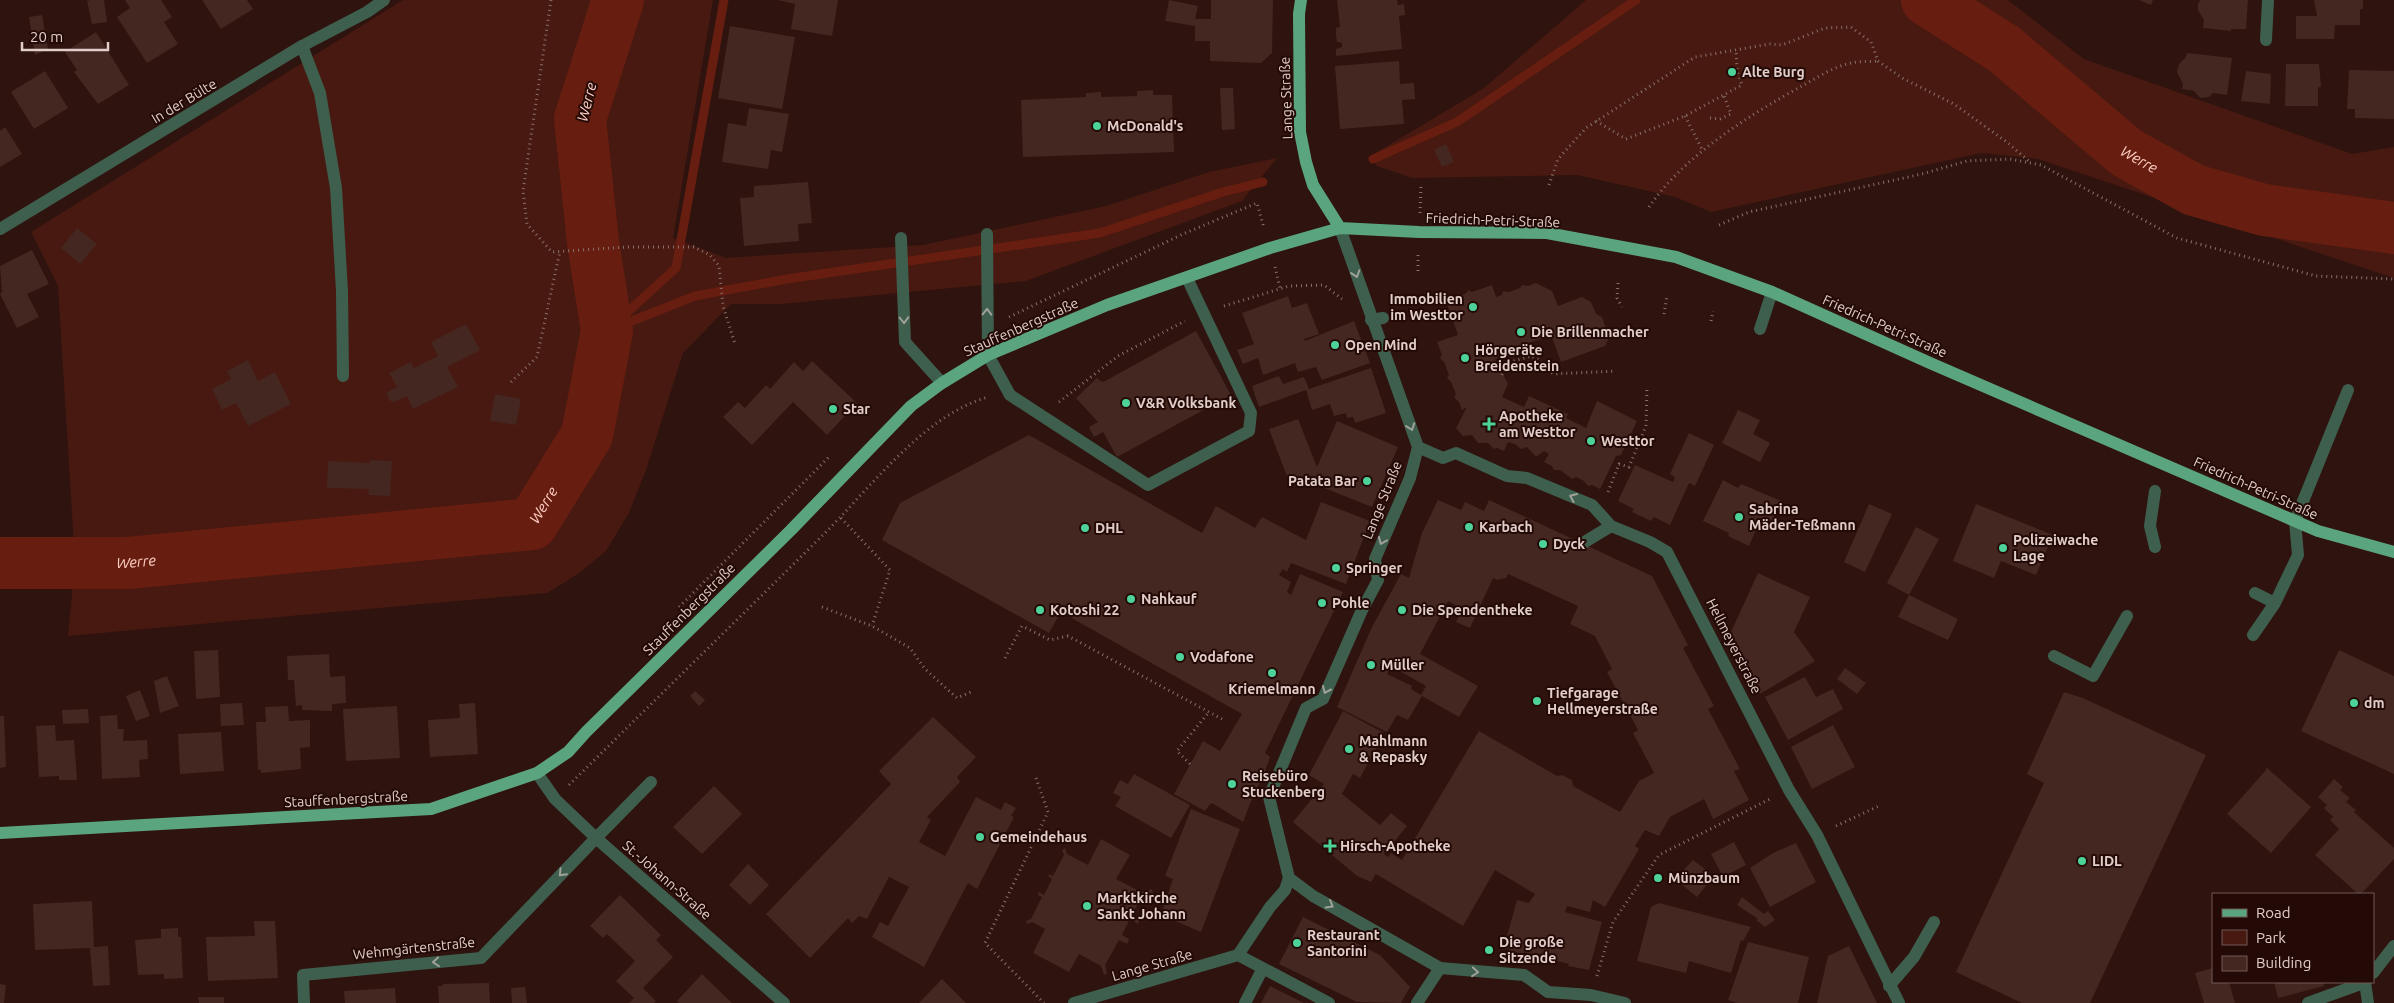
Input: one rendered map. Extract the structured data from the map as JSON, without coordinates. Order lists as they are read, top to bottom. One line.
{"streets":{"main road":["Lange Straße","Friedrich-Petri-Straße","Stauffenbergstraße"],"street":["In der Bülte","Hellmeyerstraße","St.-Johann-Straße","Wehmgärtenstraße"]},"crossings":[["Lange Straße","Friedrich-Petri-Straße"],["Lange Straße","Stauffenbergstraße"],["Lange Straße","Hellmeyerstraße"],["Friedrich-Petri-Straße","Stauffenbergstraße"],["Stauffenbergstraße","St.-Johann-Straße"],["St.-Johann-Straße","Wehmgärtenstraße"]],"one_way":["Lange Straße","Wehmgärtenstraße"],"water":["Werre"],"places":{"other":["Alte Burg","McDonald's","Immobilien im Westtor","Die Brillenmacher","Open Mind","Hörgeräte Breidenstein","V&R Volksbank","Star","Westtor","Patata Bar","Sabrina Mäder-Teßmann","Karbach","DHL","Dyck","Polizeiwache Lage","Springer","Nahkauf","Pohle","Kotoshi 22","Die Spendentheke","Vodafone","Müller","Kriemelmann","Tiefgarage Hellmeyerstraße","dm","Mahlmann & Repasky","Reisebüro Stuckenberg","Gemeindehaus","LIDL","Münzbaum","Marktkirche Sankt Johann","Restaurant Santorini","Die große Sitzende"],"health":["Apotheke am Westtor","Hirsch-Apotheke"]},"legend":["Road","Park","Building"],"scale_bar":"20 m"}
